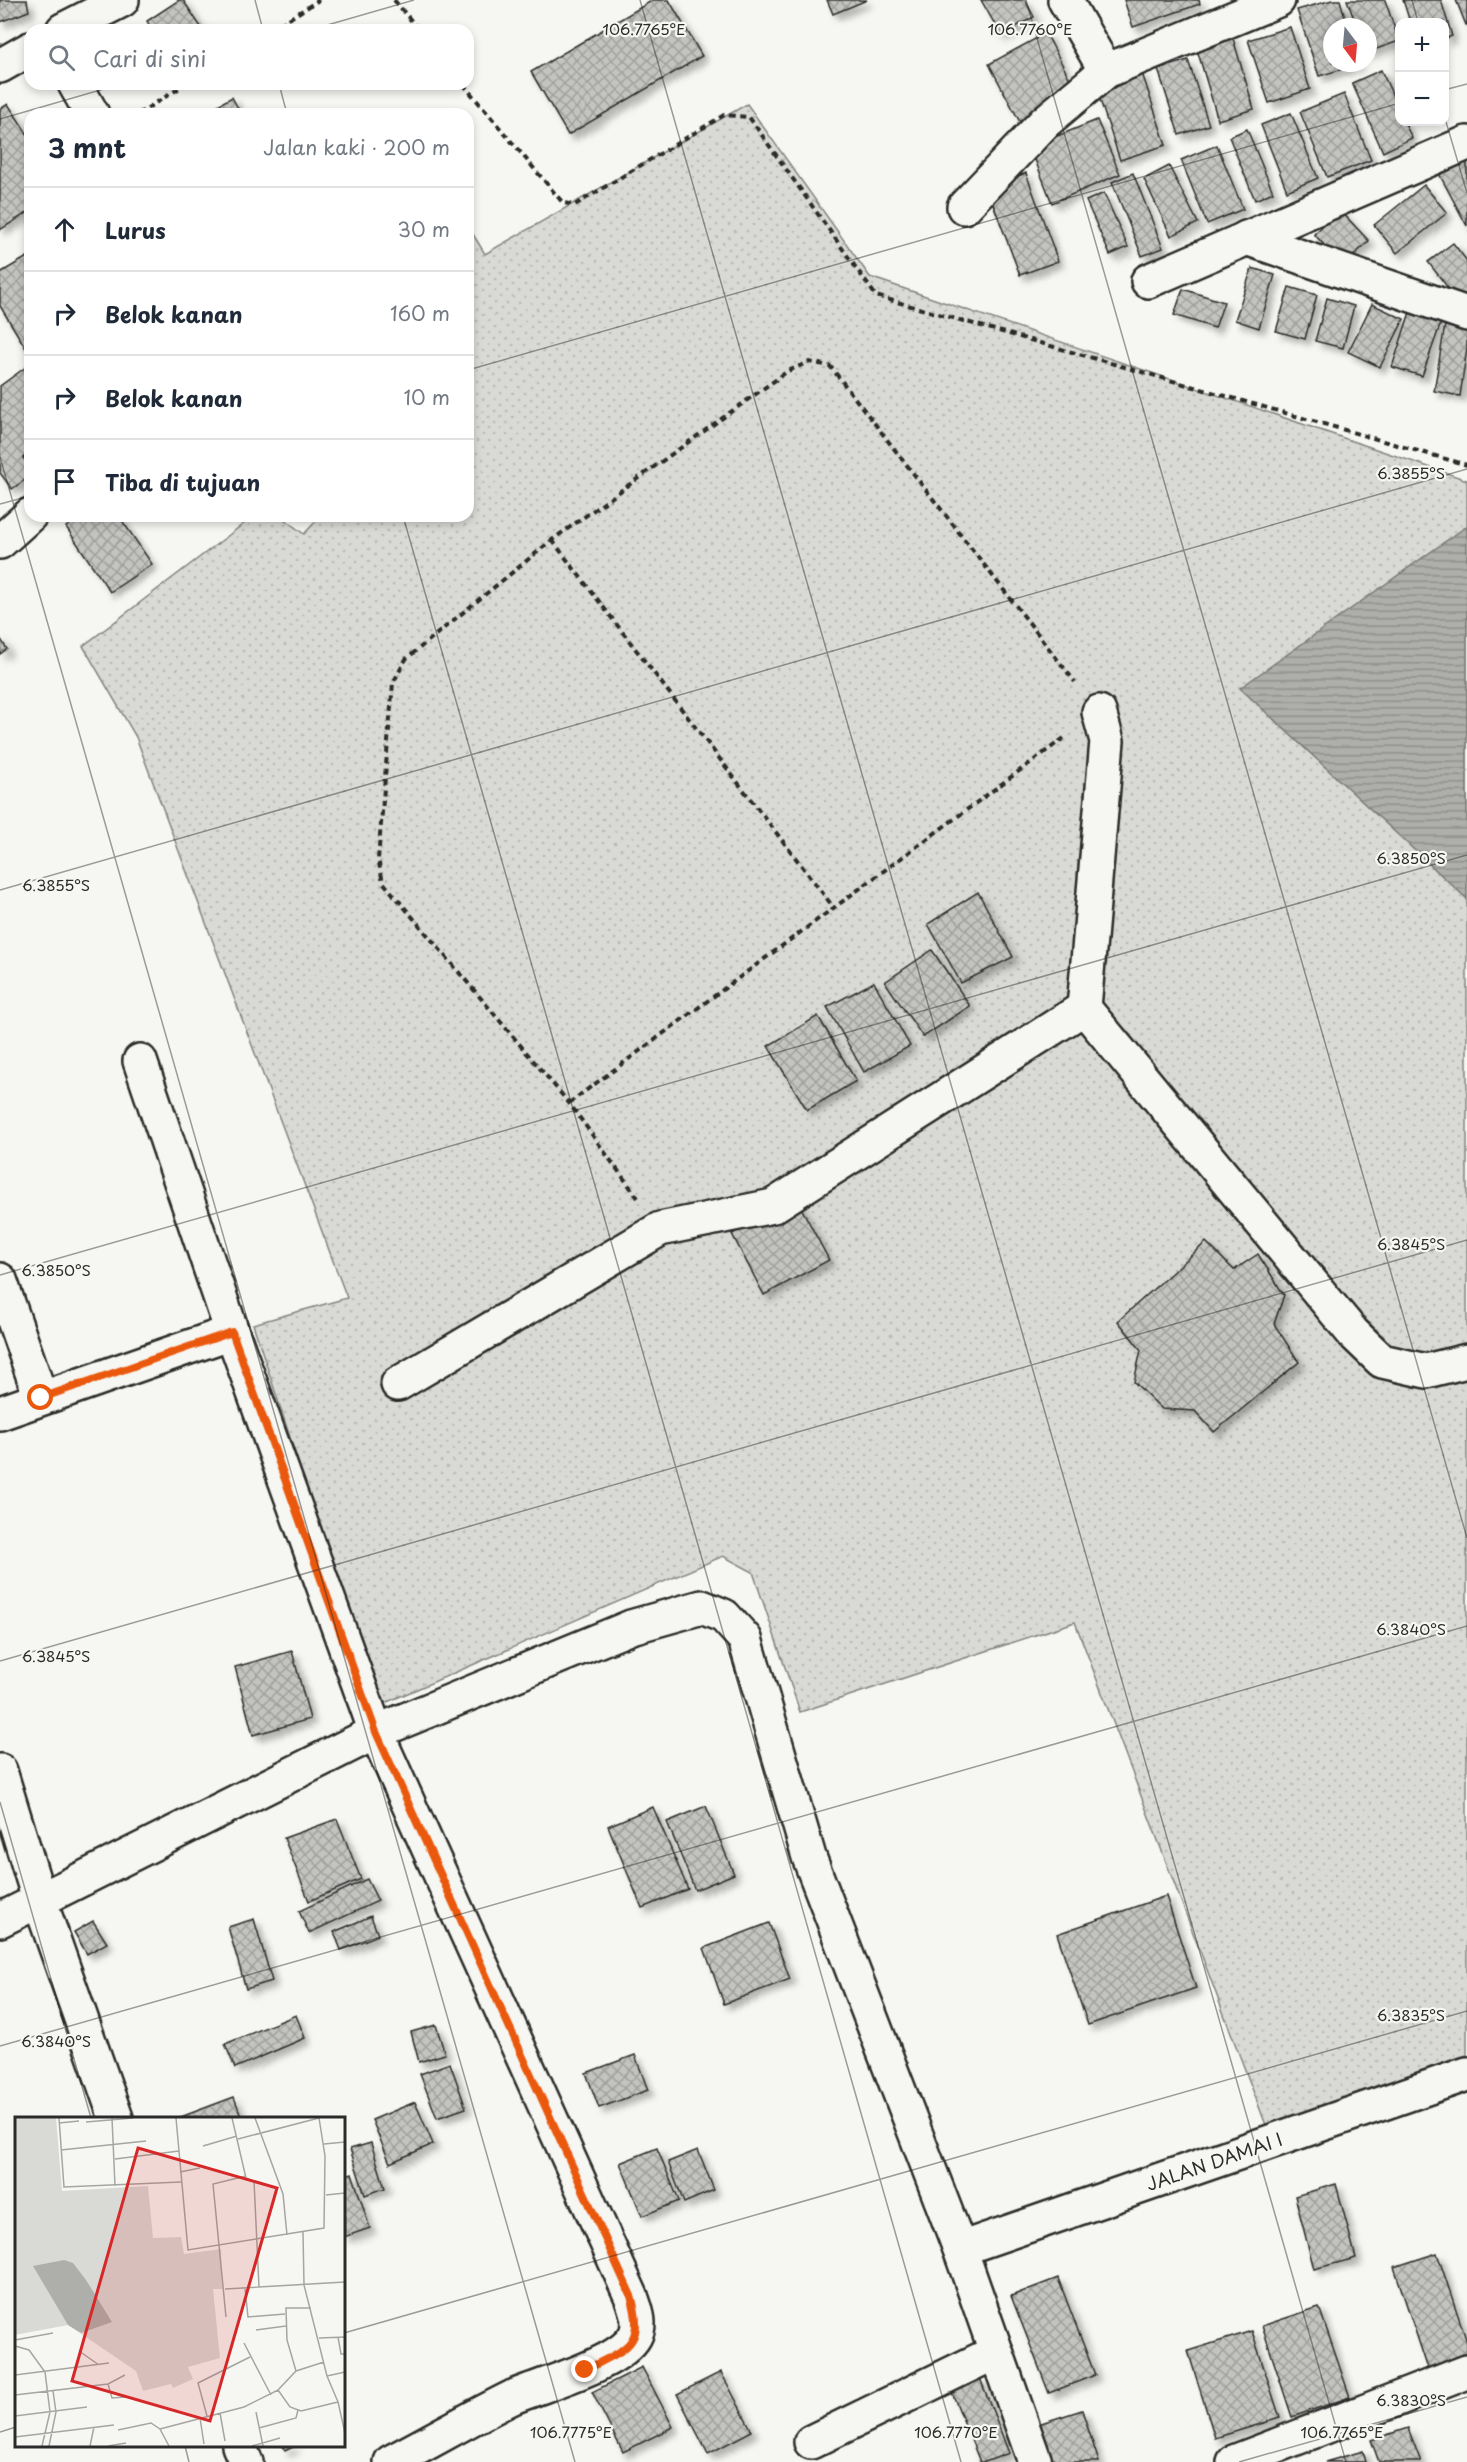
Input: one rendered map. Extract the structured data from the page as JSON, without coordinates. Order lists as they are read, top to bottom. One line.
{"streets":{"street":["JALAN DAMAI I"]},"north":"bottom","page":{"map_buttons":["+","−"],"search":"Cari di sini","heading":["3 mnt","Jalan kaki · 200 m"],"list":[["Lurus","30 m"],["Belok kanan","160 m"],["Belok kanan","10 m"],"Tiba di tujuan"]},"coordinates":["106.7765°E","106.7760°E","6.3855°S","6.3850°S","6.3845°S","6.3840°S","6.3835°S","6.3830°S","106.7775°E","106.7770°E"]}
